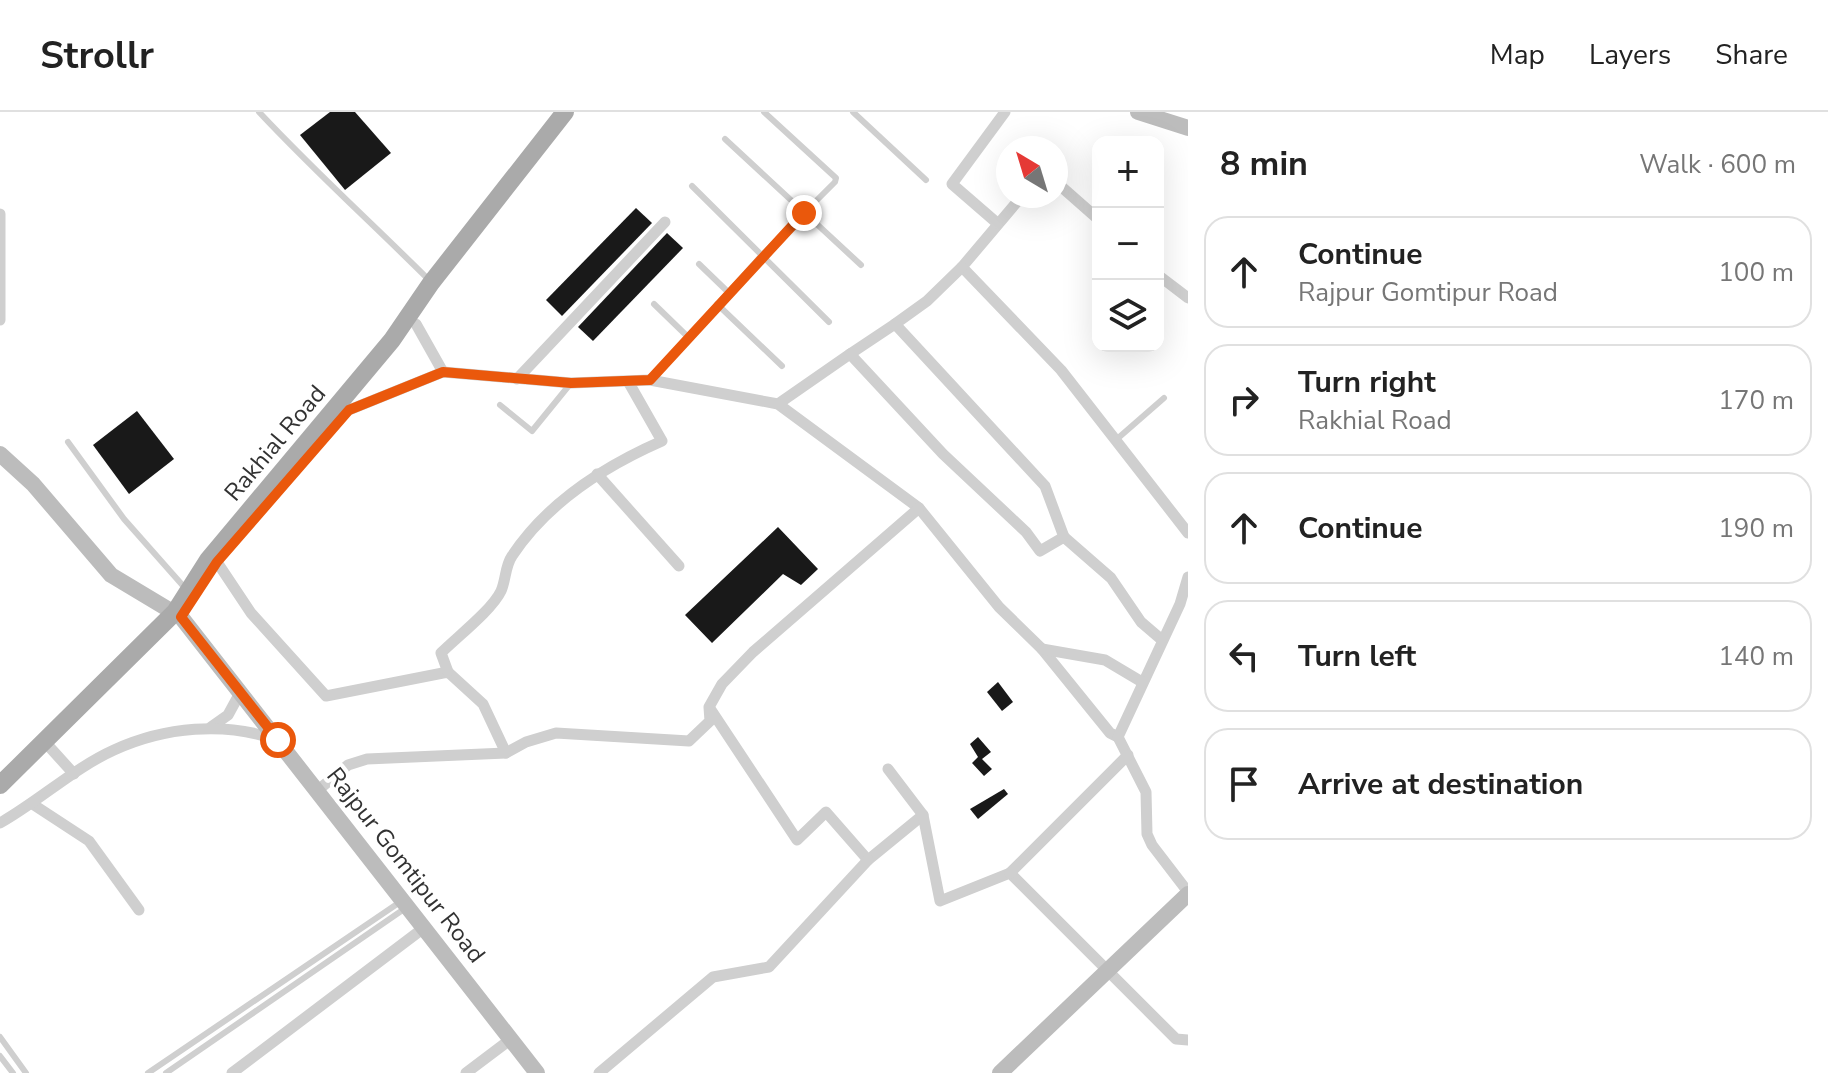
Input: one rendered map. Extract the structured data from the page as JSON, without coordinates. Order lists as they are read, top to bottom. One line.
{"streets":{"main road":["Rakhial Road","Rajpur Gomtipur Road"]},"crossings":[["Rakhial Road","Rajpur Gomtipur Road"]],"north":"top left","page":{"header":"Strollr","nav":["Map","Layers","Share"],"heading":["8 min","Walk · 600 m"],"map_buttons":["+","−"],"list":[["Continue","Rajpur Gomtipur Road","100 m"],["Turn right","Rakhial Road","170 m"],["Continue","190 m"],["Turn left","140 m"],"Arrive at destination"]}}
